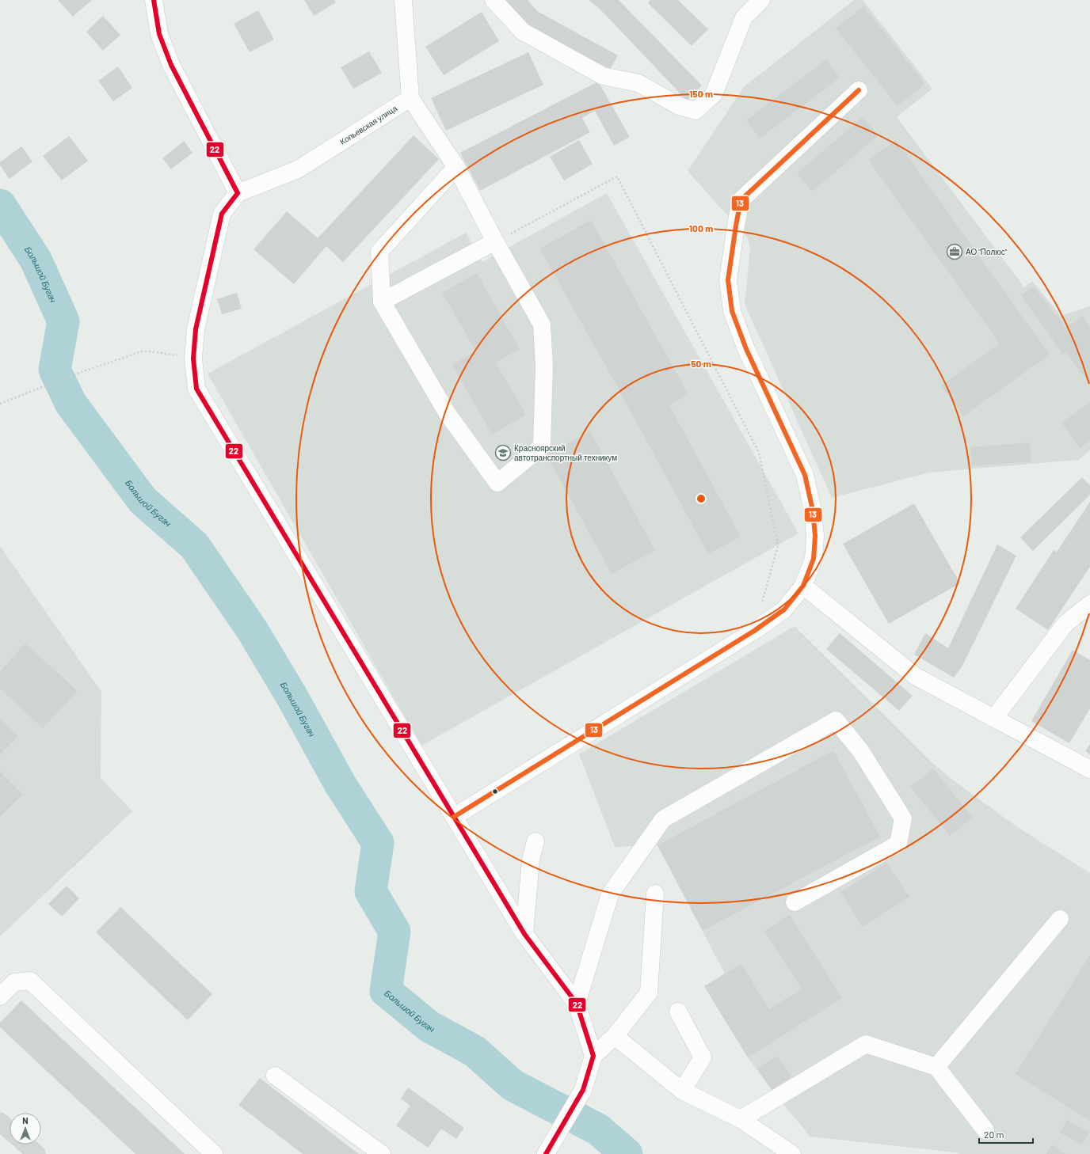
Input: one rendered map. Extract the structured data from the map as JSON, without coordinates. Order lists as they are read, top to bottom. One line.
{"streets":{"street":["Копьевская улица"]},"water":["Большой Бугач"],"places":{"office":["АО \"Полюс\""],"school or university":["Красноярский автотранспортный техникум"]},"lines":["transit line 22","transit line 13"],"scale_bar":"20 m","north":"top","rings":["150 m","100 m","50 m"]}
